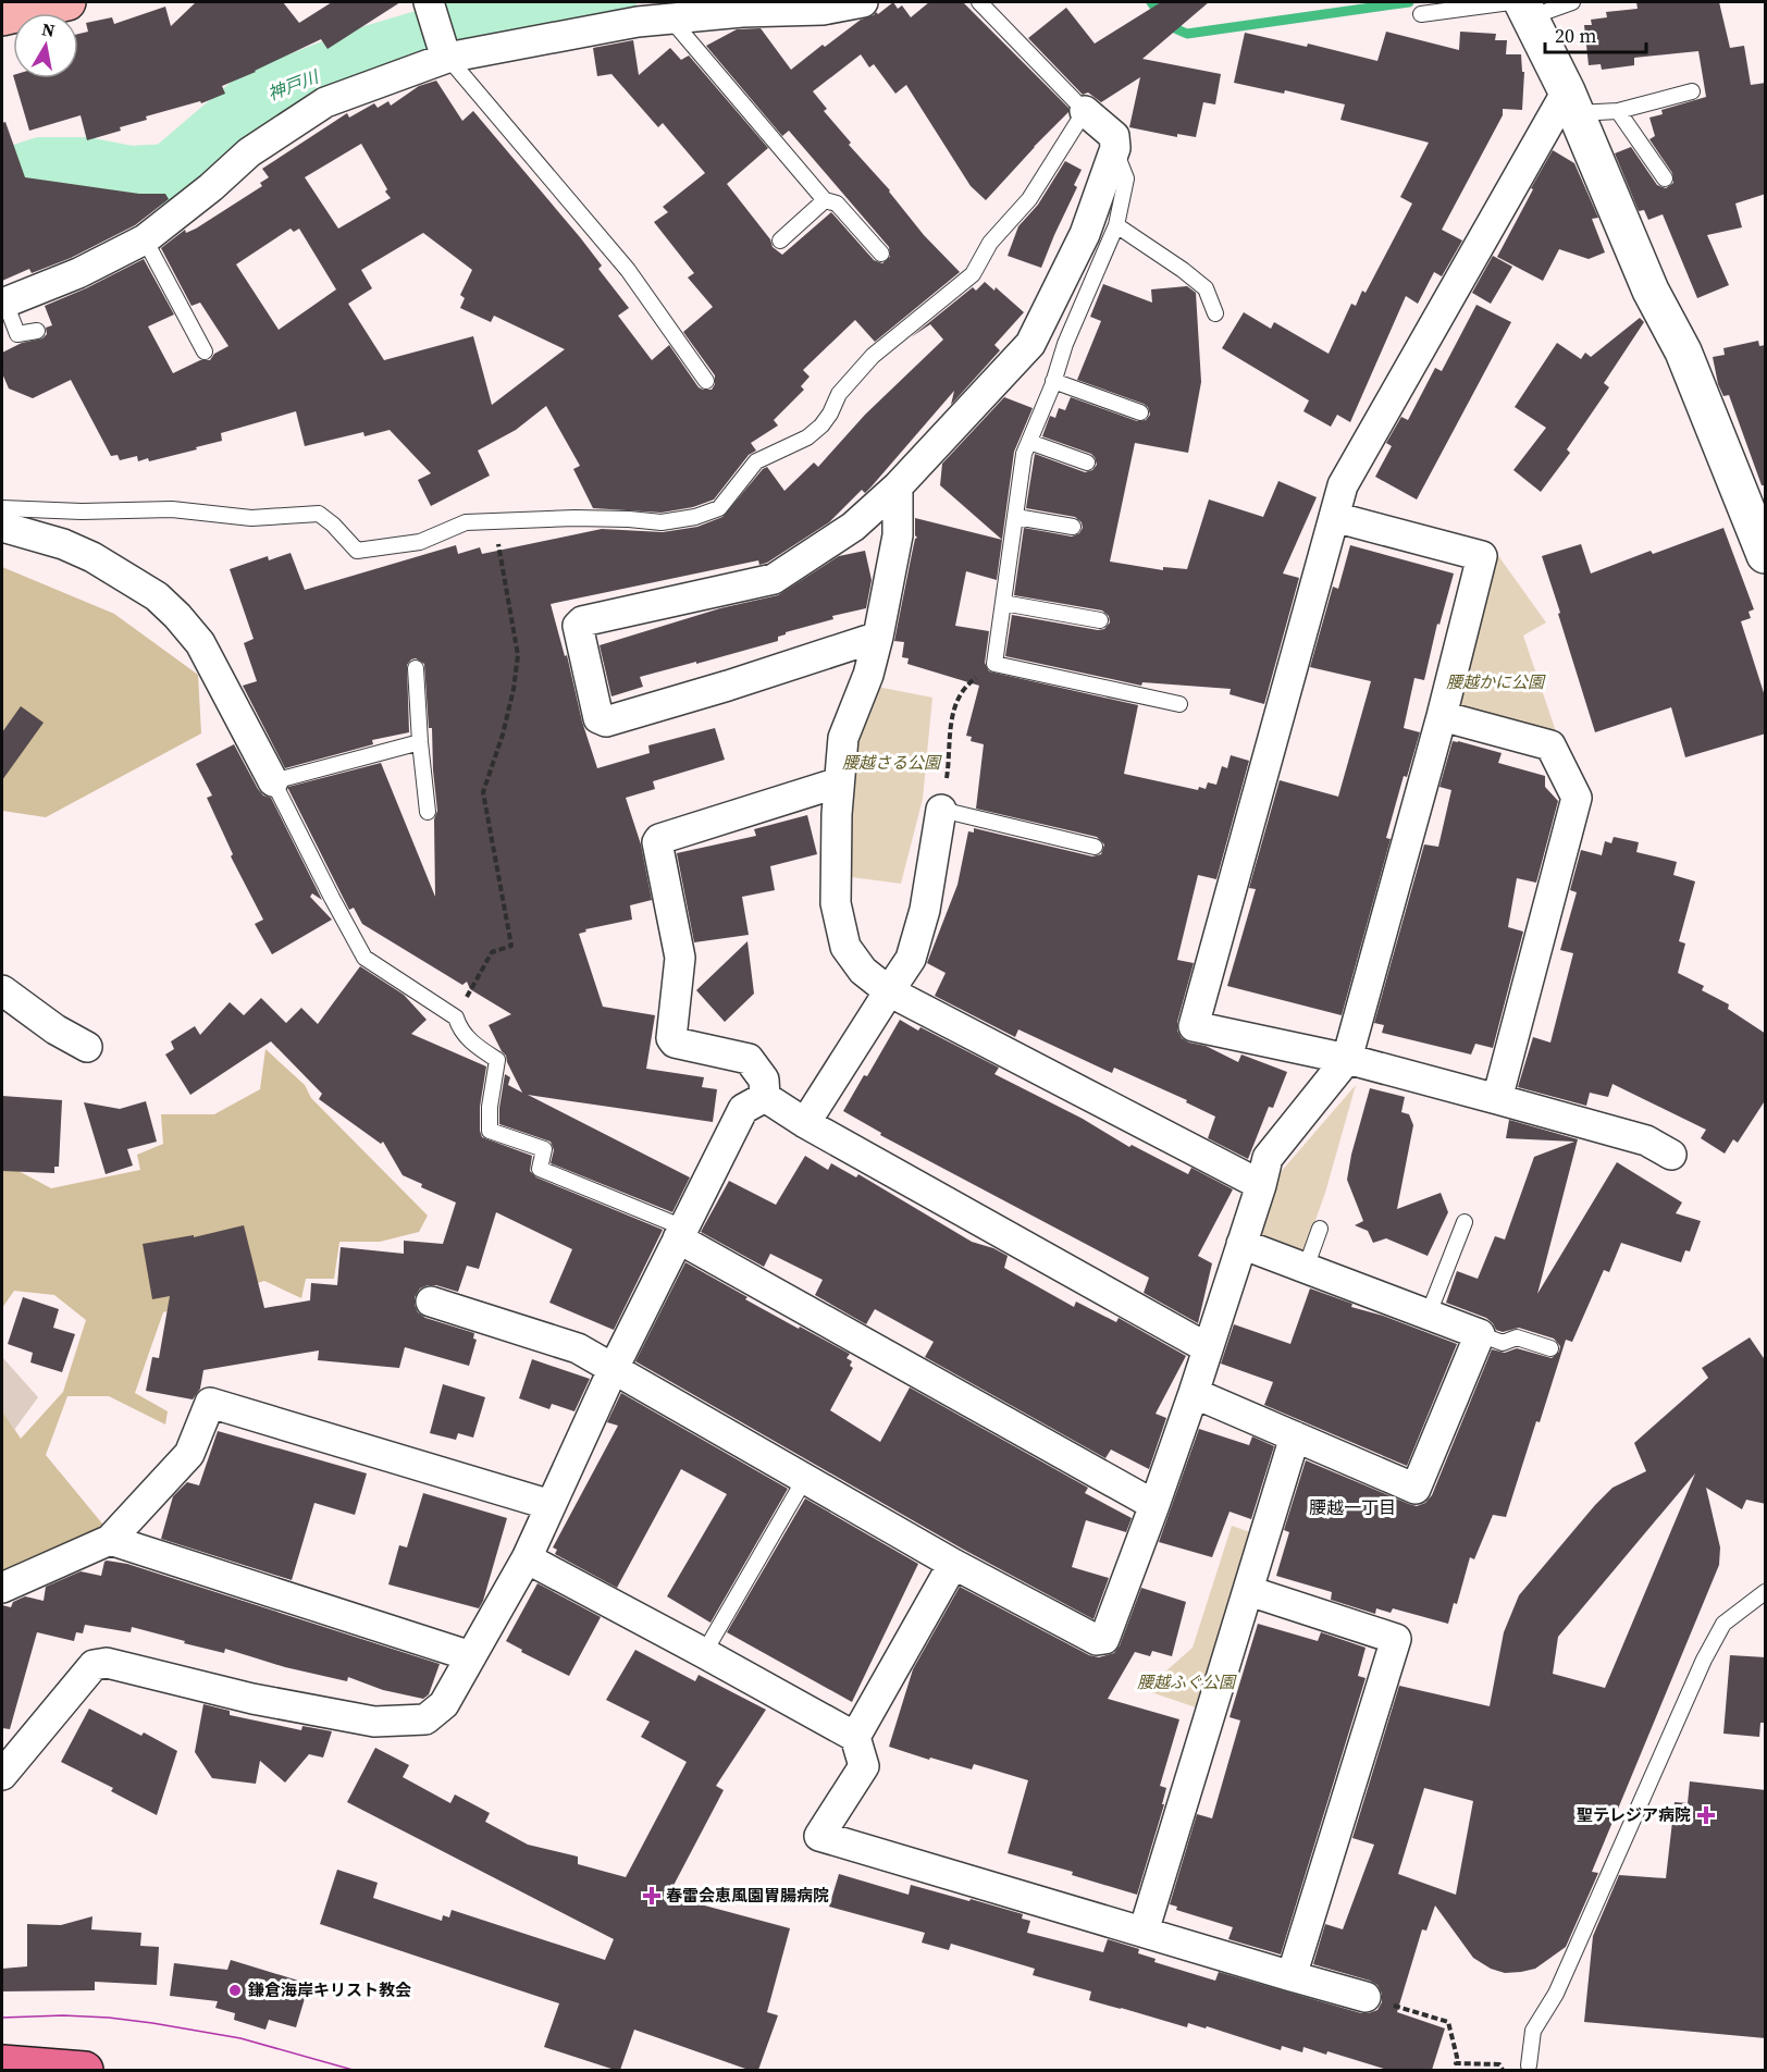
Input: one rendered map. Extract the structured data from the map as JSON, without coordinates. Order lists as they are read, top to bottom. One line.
{"districts":["腰越一丁目"],"water":["神戸川"],"parks":["腰越かに公園","腰越さる公園","腰越ふぐ公園"],"places":{"health":["聖テレジア病院","春雷会恵風園胃腸病院"],"other":["鎌倉海岸キリスト教会"]},"scale_bar":"20 m","north":"top"}
